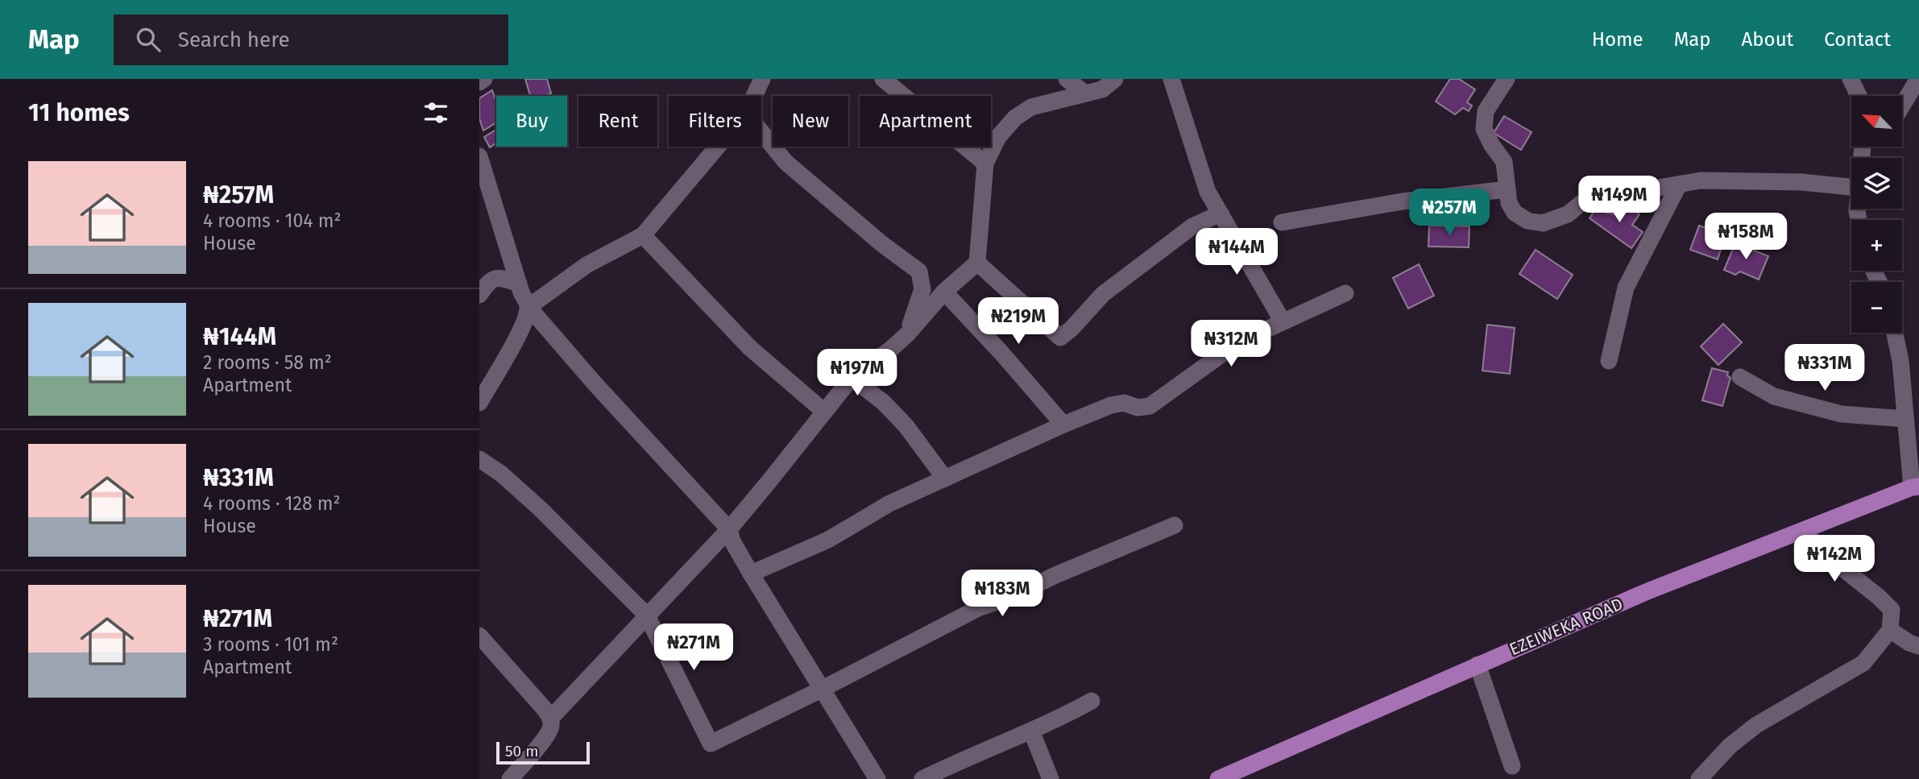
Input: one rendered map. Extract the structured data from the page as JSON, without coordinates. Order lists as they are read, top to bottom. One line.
{"streets":{"main road":["EZEIWEKA ROAD"]},"scale_bar":"50 m","north":"top left","page":{"header":"Map","search":"Search here","nav":["Home","Map","About","Contact"],"heading":"11 homes","map_buttons":["+","−"],"chip":["Buy","Rent","Filters","New","Apartment"],"list":[{"name":"₦257M","note":"4 rooms · 104 m² · House"},{"name":"₦144M","note":"2 rooms · 58 m² · Apartment"},{"name":"₦331M","note":"4 rooms · 128 m² · House"},{"name":"₦271M","note":"3 rooms · 101 m² · Apartment"}],"price":["₦149M","₦257M","₦158M","₦144M","₦219M","₦312M","₦331M","₦197M","₦142M","₦183M","₦271M"],"scale":"50 m"}}
